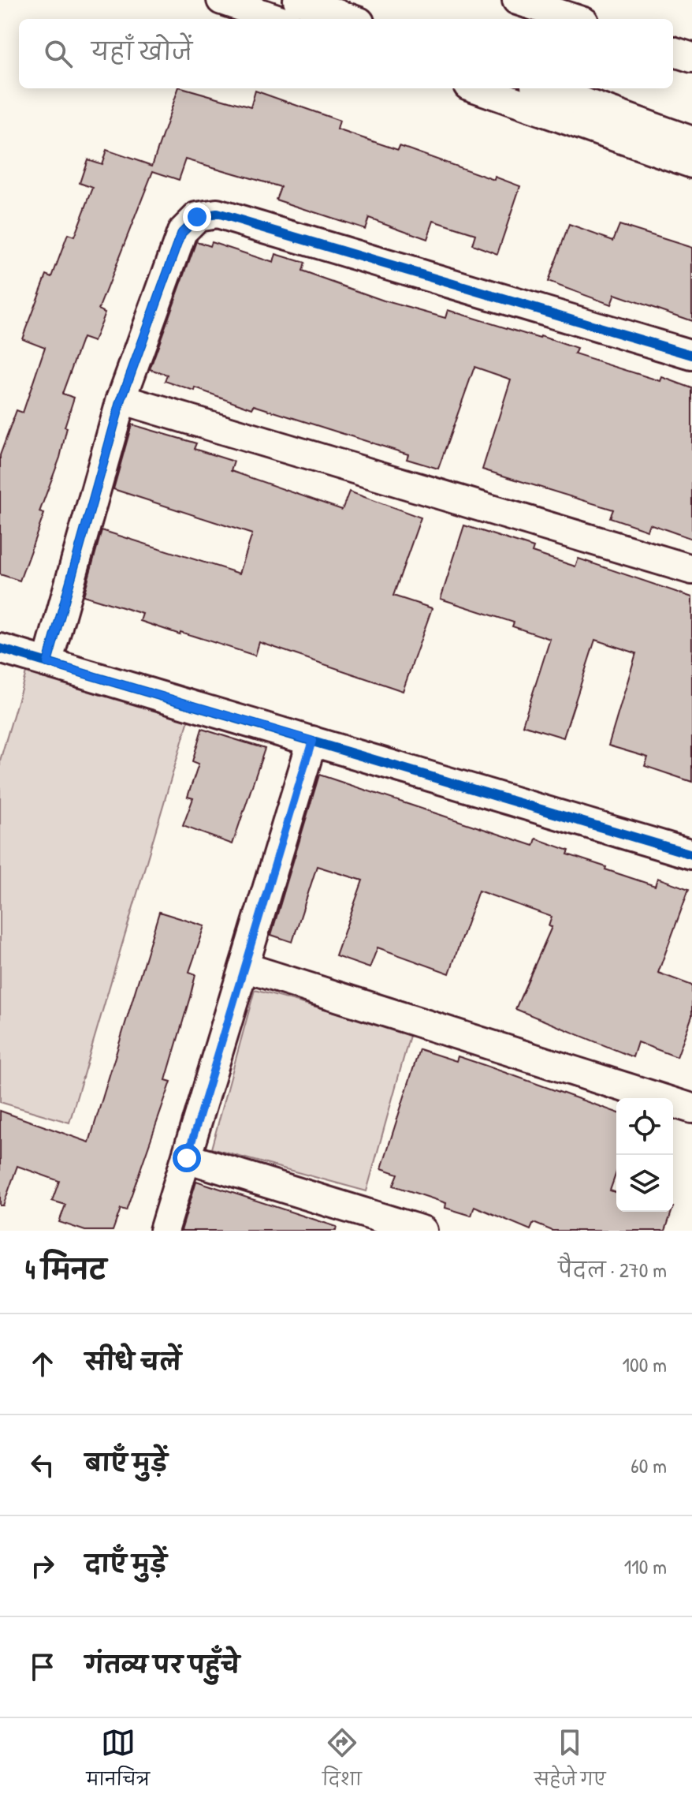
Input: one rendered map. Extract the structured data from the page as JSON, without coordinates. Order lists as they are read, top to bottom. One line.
{"page":{"search":"यहाँ खोजें","heading":["4 मिनट","पैदल · 270 m"],"list":[["सीधे चलें","100 m"],["बाएँ मुड़ें","60 m"],["दाएँ मुड़ें","110 m"],"गंतव्य पर पहुँचे"],"nav":["मानचित्र","दिशा","सहेजे गए"]}}
